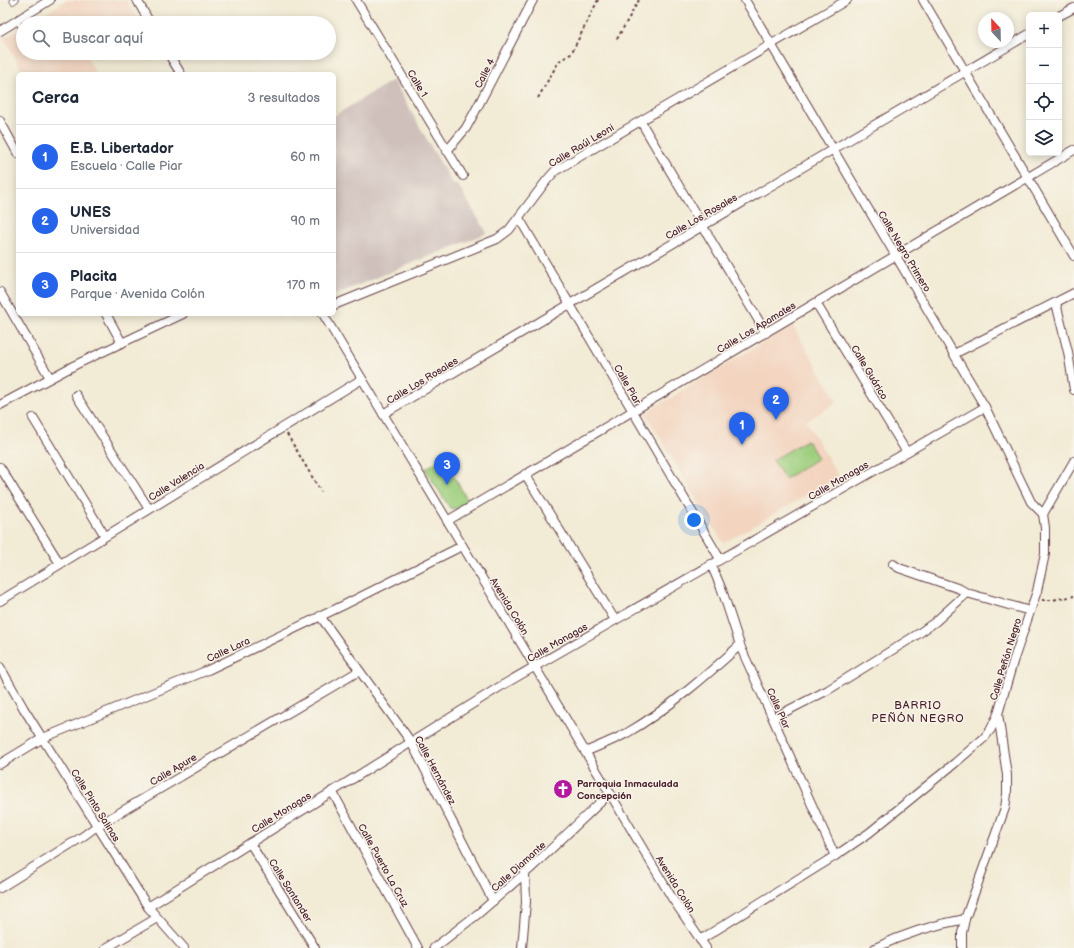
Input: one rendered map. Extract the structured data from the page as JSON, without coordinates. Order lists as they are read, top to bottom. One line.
{"streets":{"street":["Calle 4","Calle 1","Calle Raúl Leoni","Calle Los Rosales","Calle Negro Primero","Calle Los Apamates","Calle Guárico","Calle Piar","Calle Monagas","Calle Valencia","Avenida Colón","Calle Lara","Calle Peñón Negro","Calle Apure","Calle Hernández","Calle Pinto Salinas","Calle Puerto La Cruz","Calle Diamante","Calle Santander"]},"crossings":[["Calle 4","Calle 1"],["Calle Raúl Leoni","Calle Negro Primero"],["Calle Raúl Leoni","Calle Piar"],["Calle Los Rosales","Calle Negro Primero"],["Calle Los Rosales","Calle Piar"],["Calle Los Rosales","Avenida Colón"],["Calle Negro Primero","Calle Los Apamates"],["Calle Negro Primero","Calle Monagas"],["Calle Negro Primero","Calle Peñón Negro"],["Calle Los Apamates","Calle Guárico"],["Calle Los Apamates","Calle Piar"],["Calle Los Apamates","Avenida Colón"],["Calle Guárico","Calle Monagas"],["Calle Piar","Calle Monagas"],["Calle Monagas","Avenida Colón"],["Calle Monagas","Calle Hernández"],["Calle Monagas","Calle Pinto Salinas"],["Calle Monagas","Calle Puerto La Cruz"],["Calle Monagas","Calle Santander"],["Calle Valencia","Avenida Colón"],["Avenida Colón","Calle Lara"],["Avenida Colón","Calle Diamante"],["Calle Lara","Calle Hernández"],["Calle Lara","Calle Pinto Salinas"],["Calle Apure","Calle Hernández"],["Calle Apure","Calle Pinto Salinas"],["Calle Hernández","Calle Diamante"]],"districts":["BARRIO PEÑÓN NEGRO"],"places":{"church":["Parroquia Inmaculada Concepción"]},"north":"top","page":{"map_buttons":["+","−"],"search":"Buscar aquí","heading":["Cerca","3 resultados"],"list":[{"mark":"1","name":"E.B. Libertador","note":"Escuela · Calle Piar","value":"60 m"},{"mark":"2","name":"UNES","note":"Universidad","value":"90 m"},{"mark":"3","name":"Placita","note":"Parque · Avenida Colón","value":"170 m"}],"pins":["2","1","3"]}}
